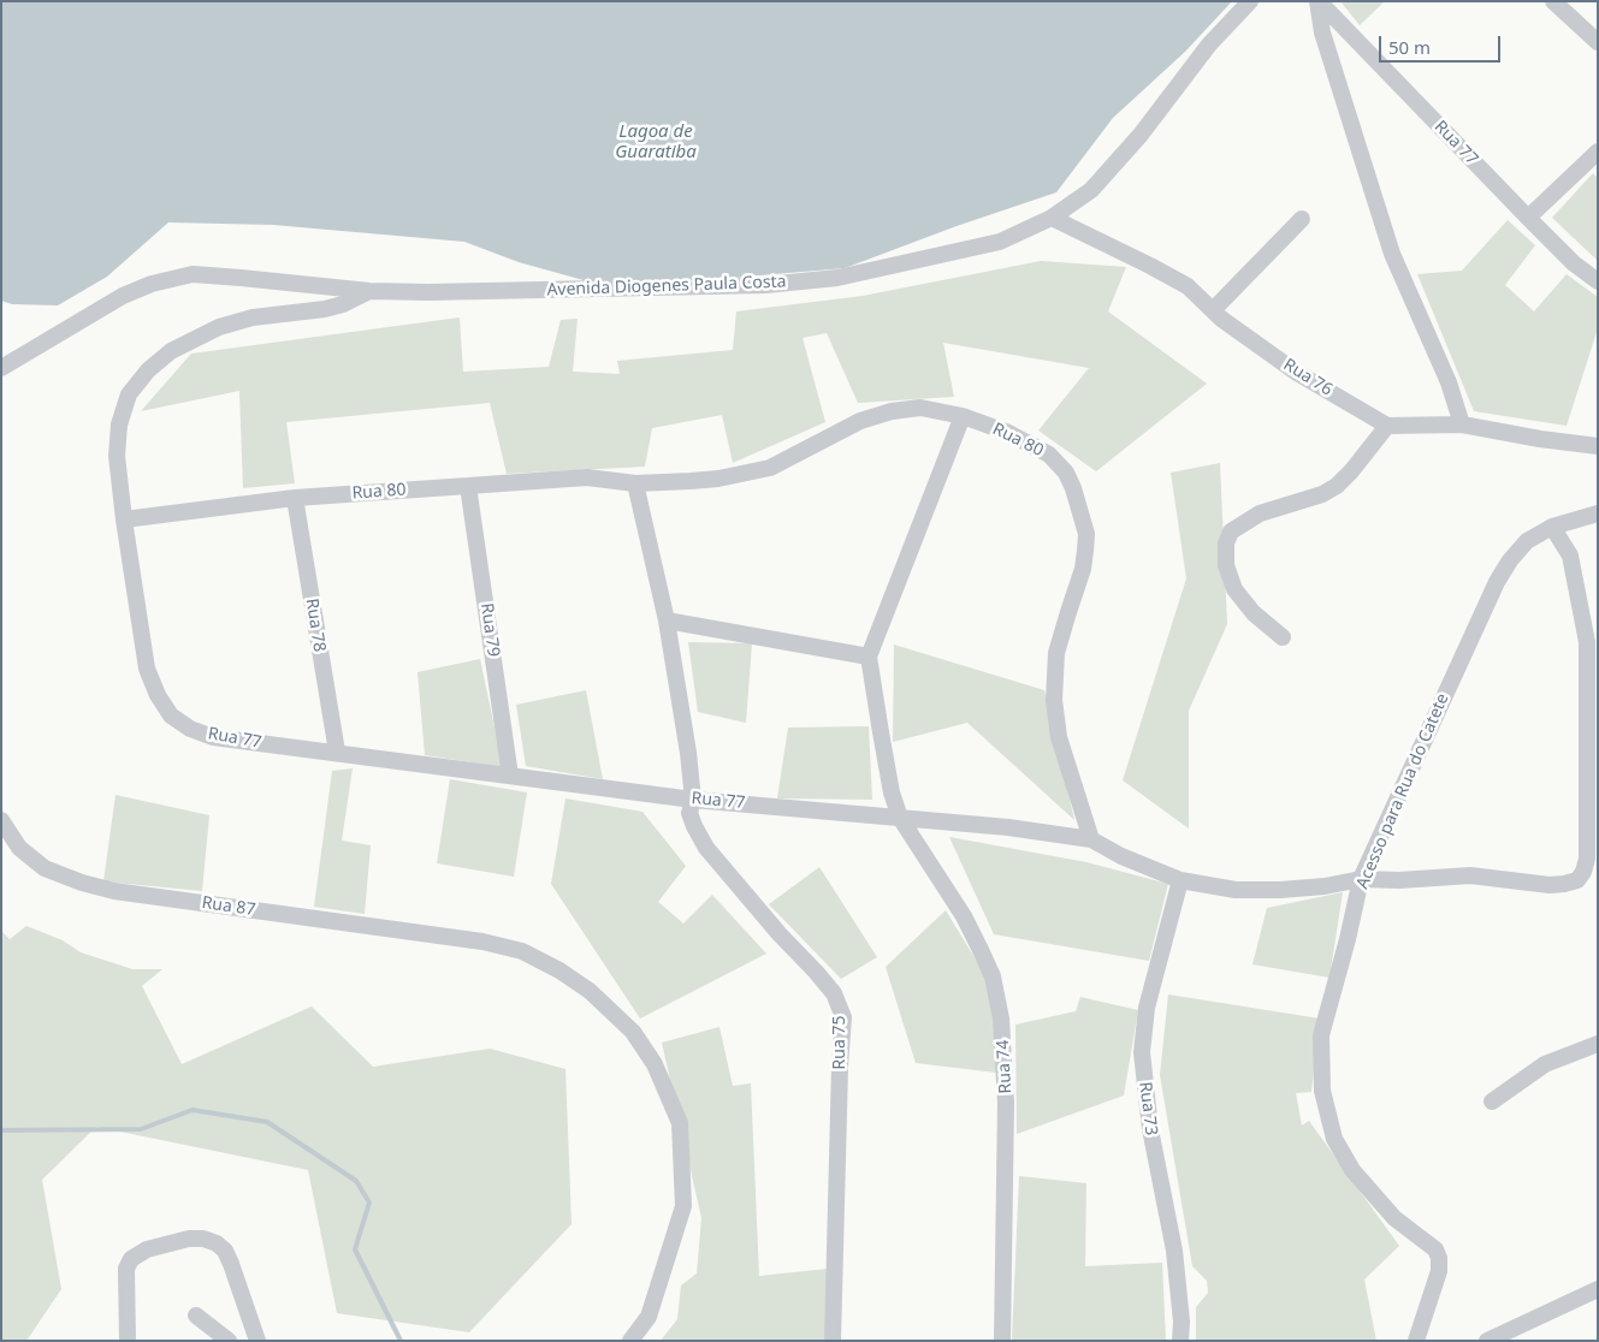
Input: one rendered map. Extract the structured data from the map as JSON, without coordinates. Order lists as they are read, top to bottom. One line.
{"streets":{"street":["Rua 77","Avenida Diogenes Paula Costa","Rua 76","Rua 80","Rua 78","Rua 79","Acesso para Rua do Catete","Rua 87","Rua 75","Rua 74","Rua 73"]},"crossings":[["Rua 77","Avenida Diogenes Paula Costa"],["Rua 77","Rua 80"],["Rua 77","Rua 78"],["Rua 77","Rua 79"],["Rua 77","Rua 75"],["Rua 77","Rua 74"],["Avenida Diogenes Paula Costa","Rua 76"],["Rua 80","Rua 78"],["Rua 80","Rua 79"]],"water":["Lagoa de Guaratiba"],"scale_bar":"50 m"}
